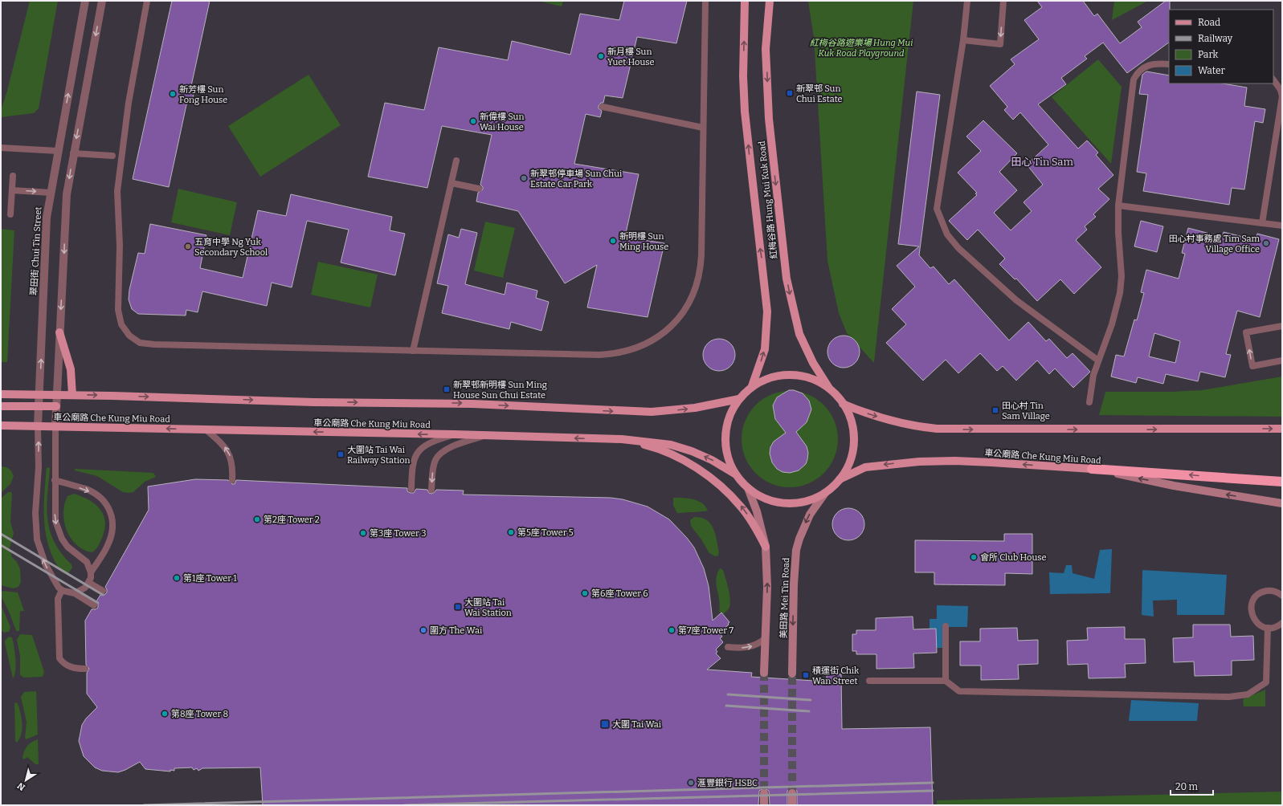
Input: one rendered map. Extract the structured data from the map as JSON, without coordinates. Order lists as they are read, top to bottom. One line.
{"streets":{"main road":["紅梅谷路 Hung Mui Kuk Road","車公廟路 Che Kung Miu Road","美田路 Mei Tin Road"],"street":["翠田街 Chui Tin Street"]},"crossings":[["紅梅谷路 Hung Mui Kuk Road","車公廟路 Che Kung Miu Road"],["翠田街 Chui Tin Street","車公廟路 Che Kung Miu Road"],["車公廟路 Che Kung Miu Road","美田路 Mei Tin Road"]],"districts":["田心 Tin Sam"],"parks":["紅梅谷路遊樂場 Hung Mui Kuk Road Playground"],"places":{"other":["新月樓 Sun Yuet House","新芳樓 Sun Fong House","新偉樓 Sun Wai House","新翠邨停車場 Sun Chui Estate Car Park","新明樓 Sun Ming House","田心村事務處 Tim Sam Village Office","五育中學 Ng Yuk Secondary School","第2座 Tower 2","第5座 Tower 5","第3座 Tower 3","會所 Club House","第1座 Tower 1","第6座 Tower 6","圍方 The Wai","第7座 Tower 7","第8座 Tower 8","滙豐銀行 HSBC"],"transit":["新翠邨 Sun Chui Estate","新翠邨新明樓 Sun Ming House Sun Chui Estate","田心村 Tin Sam Village","大圍站 Tai Wai Railway Station","大圍站 Tai Wai Station","積運街 Chik Wan Street","大圍 Tai Wai"]},"legend":["Road","Railway","Park","Water"],"scale_bar":"20 m","north":"bottom left"}
